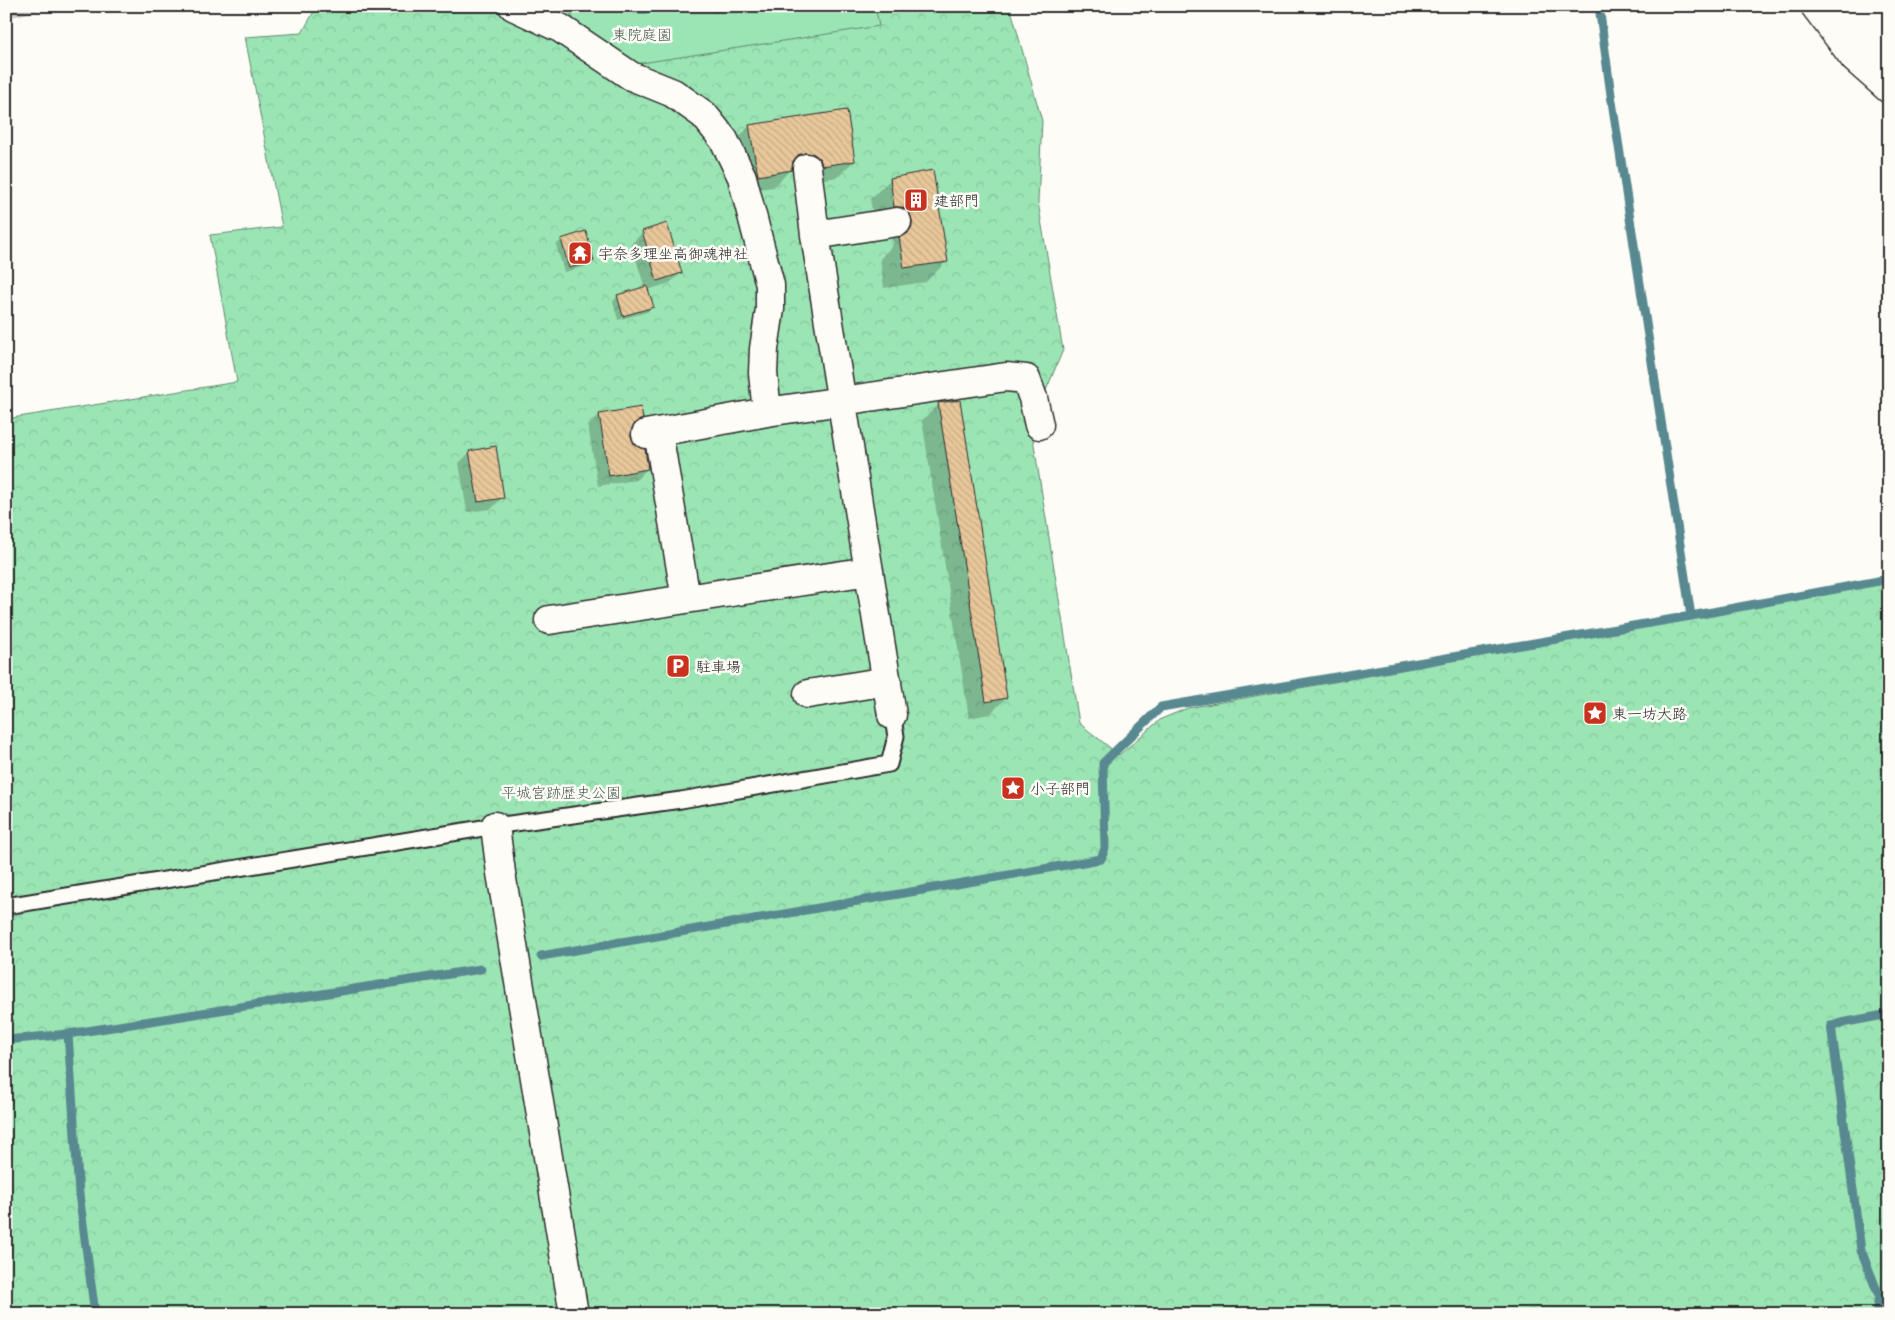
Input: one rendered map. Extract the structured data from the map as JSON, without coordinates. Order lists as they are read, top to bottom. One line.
{"parks":["東院庭園","平城宮跡歴史公園"],"places":{"building":["建部門"],"temple":["宇奈多理坐高御魂神社"],"parking":["駐車場"],"place":["東一坊大路","小子部門"]}}
